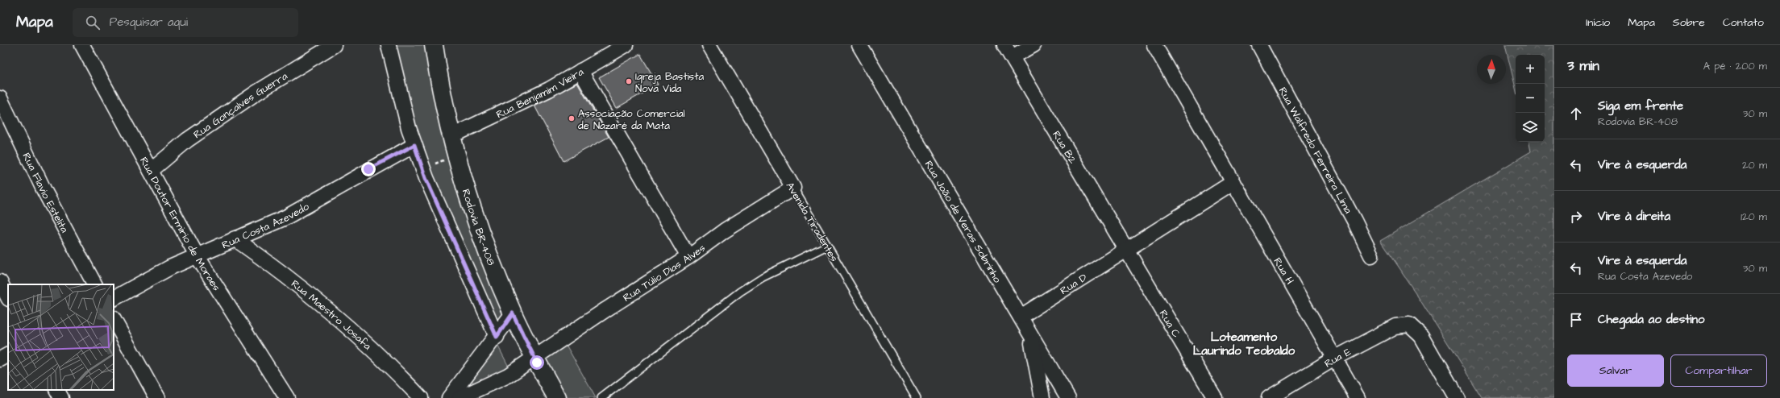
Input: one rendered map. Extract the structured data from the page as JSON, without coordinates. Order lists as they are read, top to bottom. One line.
{"streets":{"main road":["Rodovia BR-408"],"street":["Rua Benjamim Vieira","Rua Gonçalves Guerra","Rua B2","Rua Walfredo Ferreira Lima","Rua Flavio Estelita","Avenida Tiradentes","Rua João de Veras Sobrinho","Rua Doutor Ermirio de Moraes","Rua Costa Azevedo","Rua H","Rua Túlio Dias Alves","Rua D","Rua Maestro Josafa","Rua C","Rua E"]},"crossings":[["Rua Benjamim Vieira","Rodovia BR-408"],["Rua Gonçalves Guerra","Rua Doutor Ermirio de Moraes"],["Rua B2","Rua D"],["Rua B2","Rua C"],["Avenida Tiradentes","Rua Túlio Dias Alves"],["Rua João de Veras Sobrinho","Rua D"],["Rua Doutor Ermirio de Moraes","Rua Costa Azevedo"],["Rua Costa Azevedo","Rua Maestro Josafa"],["Rodovia BR-408","Rua Túlio Dias Alves"],["Rua H","Rua D"],["Rua H","Rua E"],["Rua D","Rua C"]],"districts":["Loteamento Laurindo Teobaldo"],"places":["Igreja Bastista Nova Vida","Associação Comercial de Nazaré da Mata"],"north":"top","page":{"header":"Mapa","search":"Pesquisar aqui","nav":["Início","Mapa","Sobre","Contato"],"heading":["3 min","A pé · 200 m"],"map_buttons":["+","−"],"list":[["Siga em frente","Rodovia BR-408","30 m"],["Vire à esquerda","20 m"],["Vire à direita","120 m"],["Vire à esquerda","Rua Costa Azevedo","30 m"],"Chegada ao destino"],"buttons":["Salvar","Compartilhar"]}}
